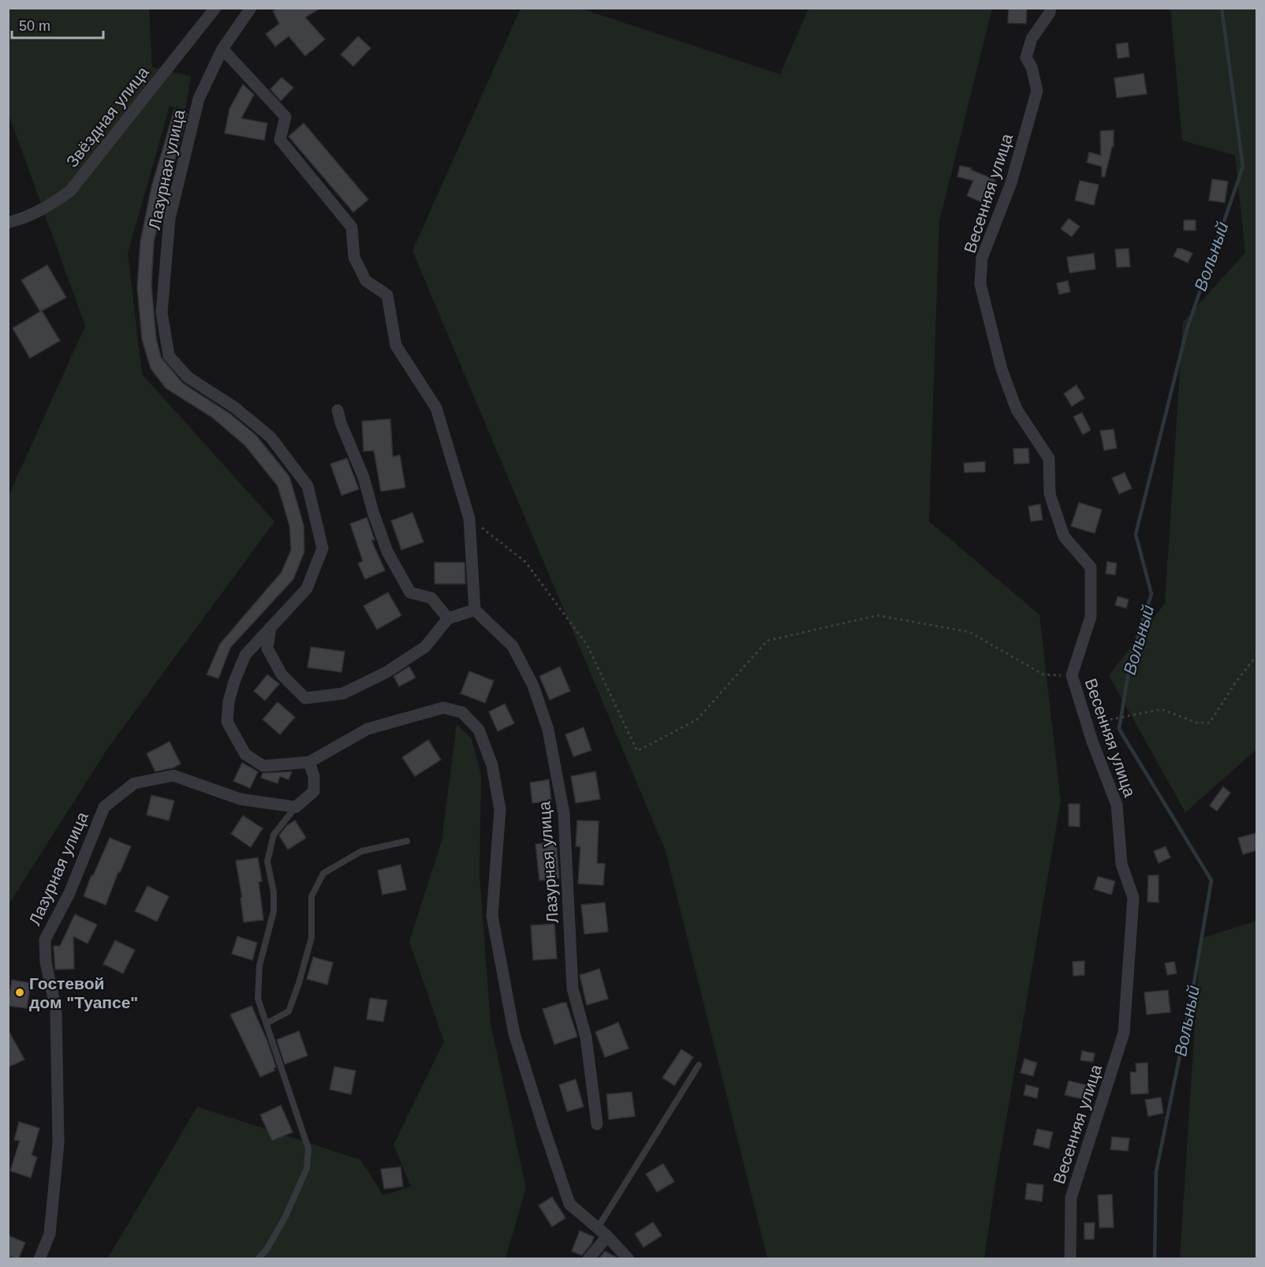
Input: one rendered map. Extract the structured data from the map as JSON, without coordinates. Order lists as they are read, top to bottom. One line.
{"streets":{"street":["Звёздная улица","Лазурная улица","Весенняя улица"]},"water":["Вольный"],"places":["Гостевой дом \"Туапсе\""],"scale_bar":"50 m"}
